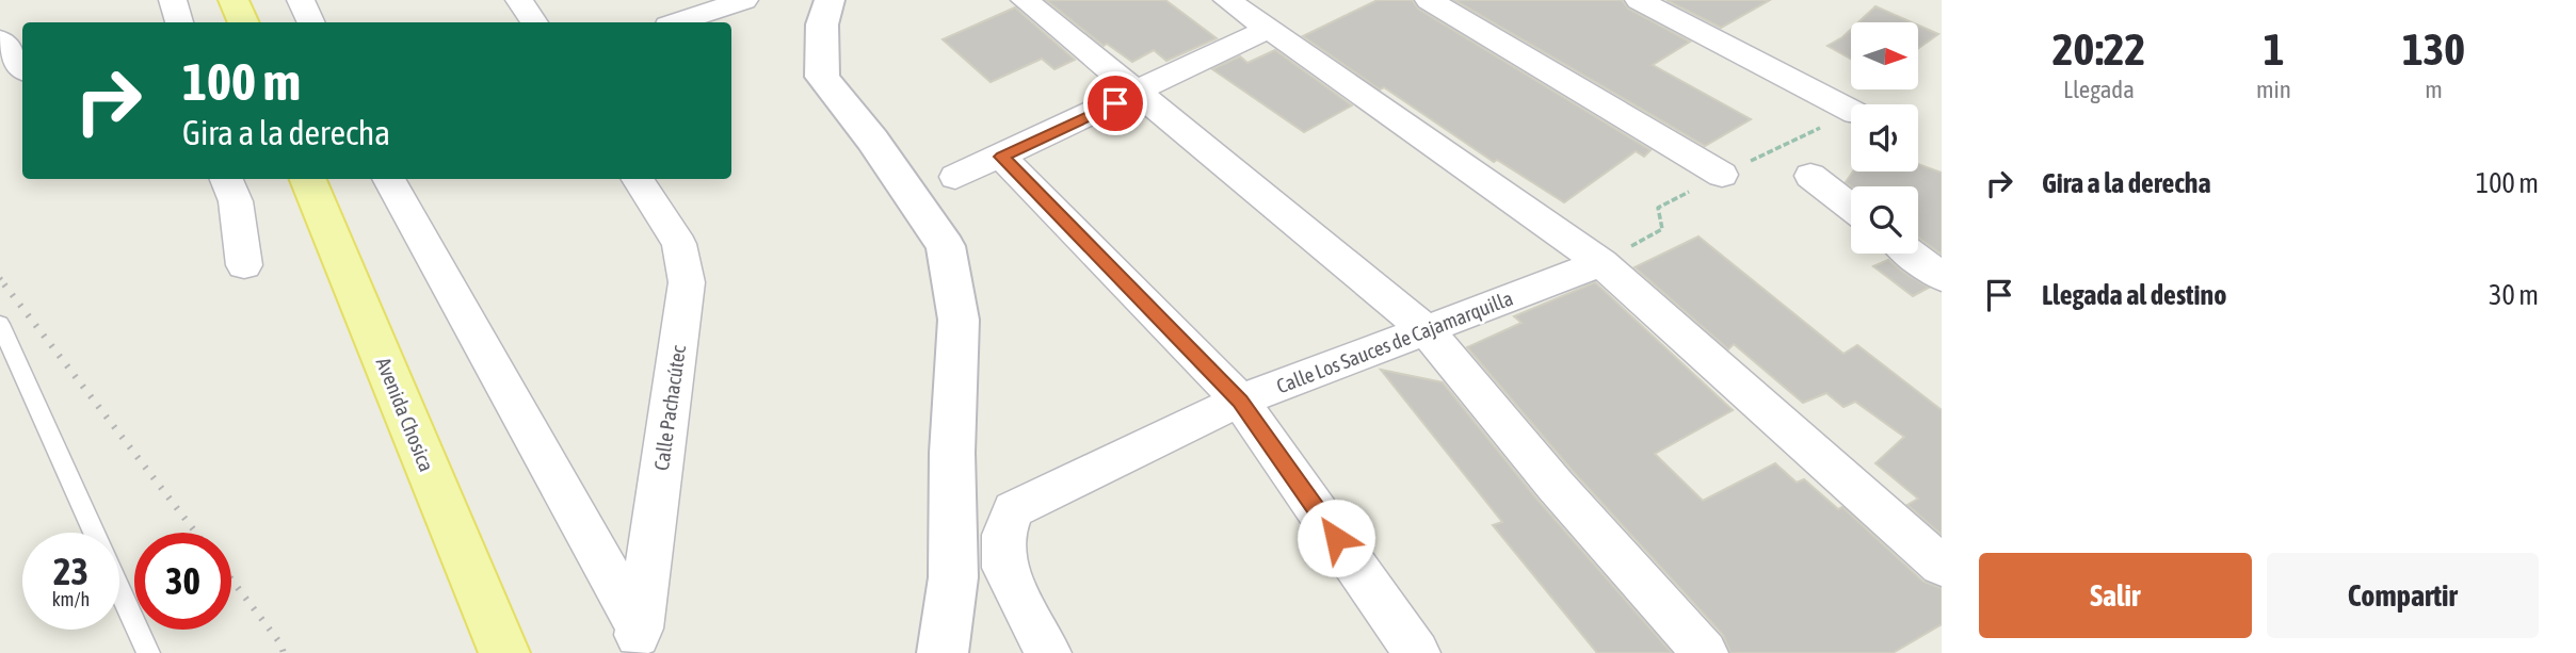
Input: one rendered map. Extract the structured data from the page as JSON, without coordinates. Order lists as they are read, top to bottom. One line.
{"streets":{"main road":["Avenida Chosica"],"street":["Calle Los Sauces de Cajamarquilla","Calle Pachacútec"]},"north":"right","page":{"eta":["20:22","Llegada","1","min","130","m"],"turn":["100 m","Gira a la derecha"],"list":[{"name":"Gira a la derecha","value":"100 m"},{"name":"Llegada al destino","value":"30 m"}],"speed":"23 km/h","limit":"30","buttons":["Salir","Compartir"]}}
